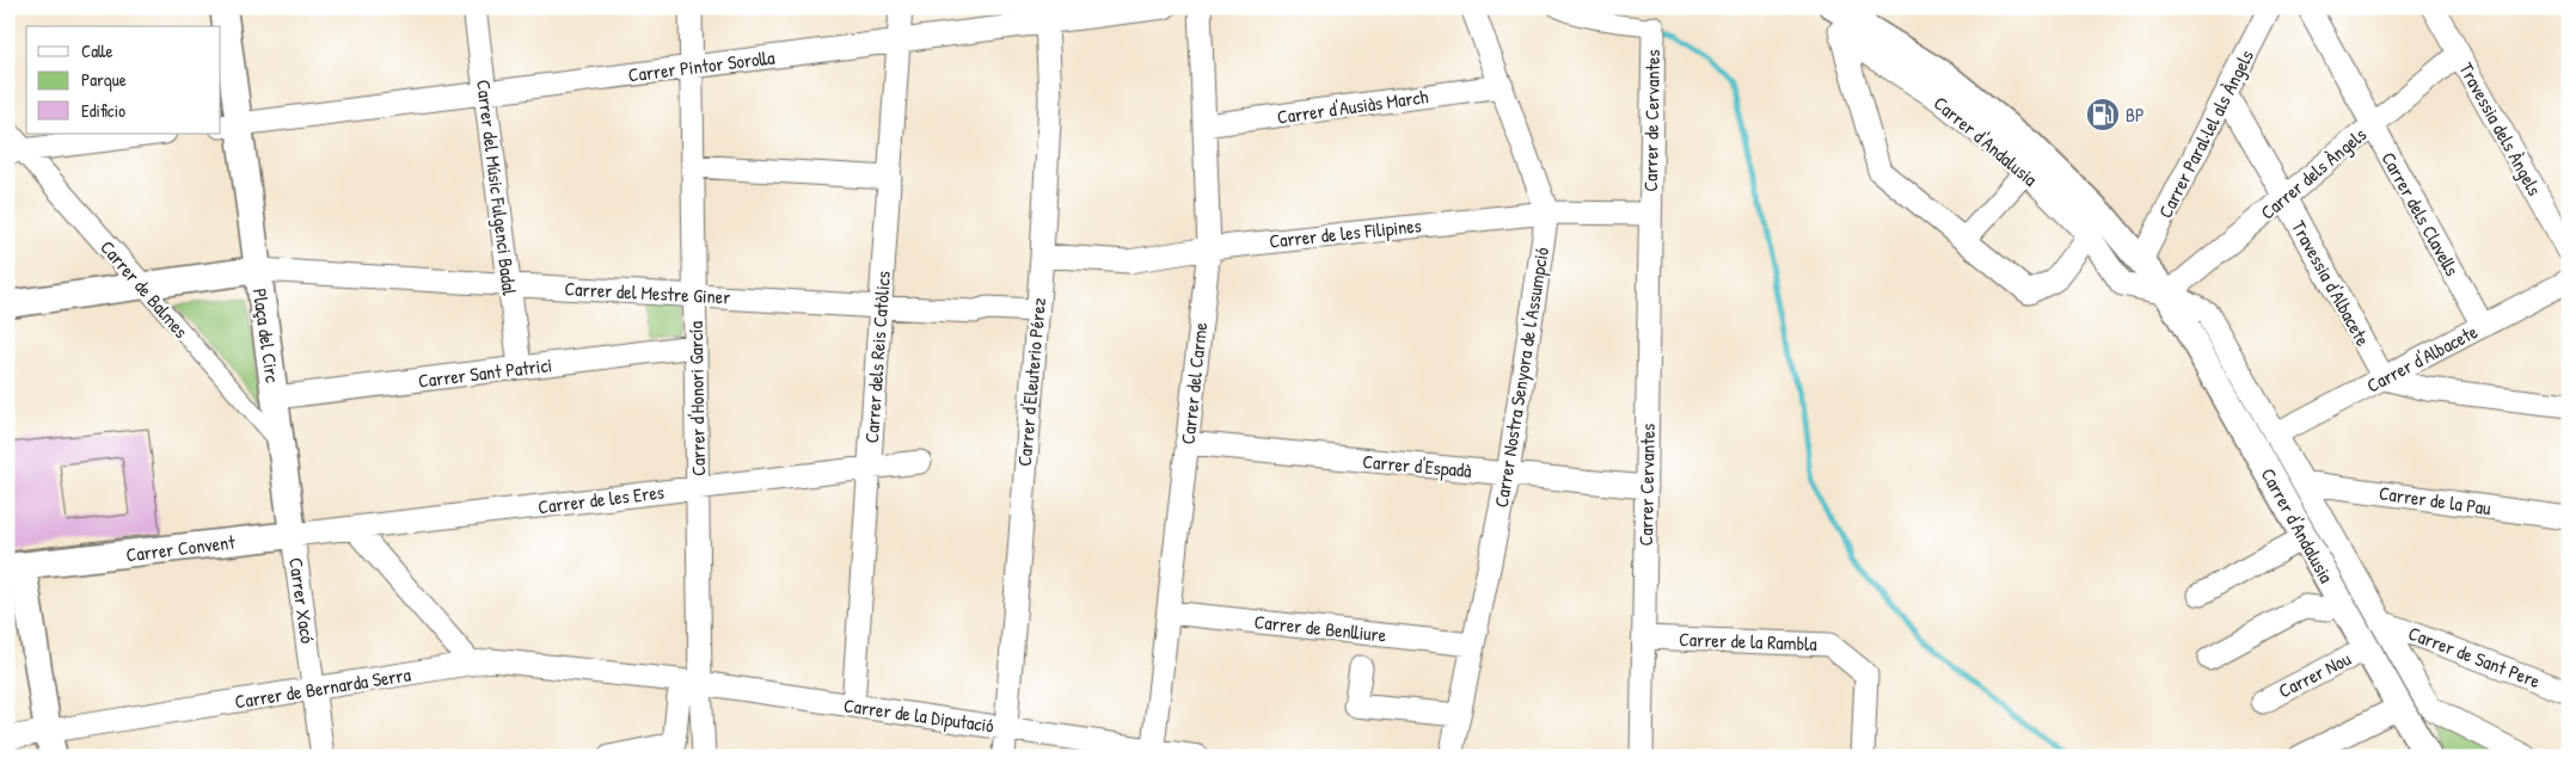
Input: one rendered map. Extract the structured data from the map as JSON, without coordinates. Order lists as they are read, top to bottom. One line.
{"streets":{"street":["Carrer Pintor Sorolla","Carrer d'Ausiàs March","Carrer de Cervantes","Travessia dels Àngels","Carrer Paral·lel als Àngels","Carrer d'Andalusia","Carrer dels Àngels","Carrer del Músic Fulgenci Badal","Carrer dels Clavells","Carrer de les Filipines","Travessia d'Albacete","Carrer de Balmes","Carrer del Mestre Giner","Plaça del Circ","Carrer dels Reis Catòlics","Carrer d'Albacete","Carrer Sant Patrici","Carrer Nostra Senyora de l'Assumpció","Carrer d'Eleuterio Pérez","Carrer del Carme","Carrer d'Honori García","Carrer d'Espadà","Carrer Cervantes","Carrer de les Eres","Carrer de la Pau","Carrer Convent","Carrer Xacó","Carrer de Benlliure","Carrer de la Rambla","Carrer de Sant Pere","Carrer Nou","Carrer de Bernarda Serra","Carrer de la Diputació"]},"crossings":[["Carrer Pintor Sorolla","Carrer del Músic Fulgenci Badal"],["Carrer Pintor Sorolla","Carrer dels Reis Catòlics"],["Carrer Pintor Sorolla","Carrer d'Eleuterio Pérez"],["Carrer Pintor Sorolla","Carrer d'Honori García"],["Carrer d'Ausiàs March","Carrer Nostra Senyora de l'Assumpció"],["Carrer d'Ausiàs March","Carrer del Carme"],["Carrer de Cervantes","Carrer de les Filipines"],["Carrer de Cervantes","Carrer Cervantes"],["Travessia dels Àngels","Carrer dels Àngels"],["Carrer Paral·lel als Àngels","Carrer d'Andalusia"],["Carrer Paral·lel als Àngels","Travessia d'Albacete"],["Carrer d'Andalusia","Carrer dels Àngels"],["Carrer d'Andalusia","Carrer d'Albacete"],["Carrer d'Andalusia","Carrer de la Pau"],["Carrer d'Andalusia","Carrer de Sant Pere"],["Carrer d'Andalusia","Carrer Nou"],["Carrer dels Àngels","Carrer dels Clavells"],["Carrer dels Àngels","Travessia d'Albacete"],["Carrer del Músic Fulgenci Badal","Carrer del Mestre Giner"],["Carrer del Músic Fulgenci Badal","Carrer Sant Patrici"],["Carrer dels Clavells","Carrer d'Albacete"],["Carrer de les Filipines","Carrer Nostra Senyora de l'Assumpció"],["Carrer de les Filipines","Carrer d'Eleuterio Pérez"],["Carrer de les Filipines","Carrer del Carme"],["Carrer de les Filipines","Carrer Cervantes"],["Travessia d'Albacete","Carrer d'Albacete"],["Carrer de Balmes","Plaça del Circ"],["Carrer de Balmes","Carrer Xacó"],["Carrer del Mestre Giner","Plaça del Circ"],["Carrer del Mestre Giner","Carrer dels Reis Catòlics"],["Carrer del Mestre Giner","Carrer d'Eleuterio Pérez"],["Carrer del Mestre Giner","Carrer d'Honori García"],["Plaça del Circ","Carrer Sant Patrici"],["Plaça del Circ","Carrer Xacó"],["Carrer dels Reis Catòlics","Carrer de les Eres"],["Carrer dels Reis Catòlics","Carrer de la Diputació"],["Carrer Sant Patrici","Carrer d'Honori García"],["Carrer Nostra Senyora de l'Assumpció","Carrer d'Espadà"],["Carrer Nostra Senyora de l'Assumpció","Carrer de Benlliure"],["Carrer d'Eleuterio Pérez","Carrer de la Diputació"],["Carrer del Carme","Carrer d'Espadà"],["Carrer del Carme","Carrer de Benlliure"],["Carrer del Carme","Carrer de la Diputació"],["Carrer d'Honori García","Carrer de les Eres"],["Carrer d'Honori García","Carrer de la Diputació"],["Carrer d'Espadà","Carrer Cervantes"],["Carrer Cervantes","Carrer de la Rambla"],["Carrer de les Eres","Carrer Convent"],["Carrer Convent","Carrer Xacó"],["Carrer Xacó","Carrer de Bernarda Serra"],["Carrer de Bernarda Serra","Carrer de la Diputació"]],"places":{"fuel station":["BP"]},"legend":["Calle","Parque","Edificio"]}
